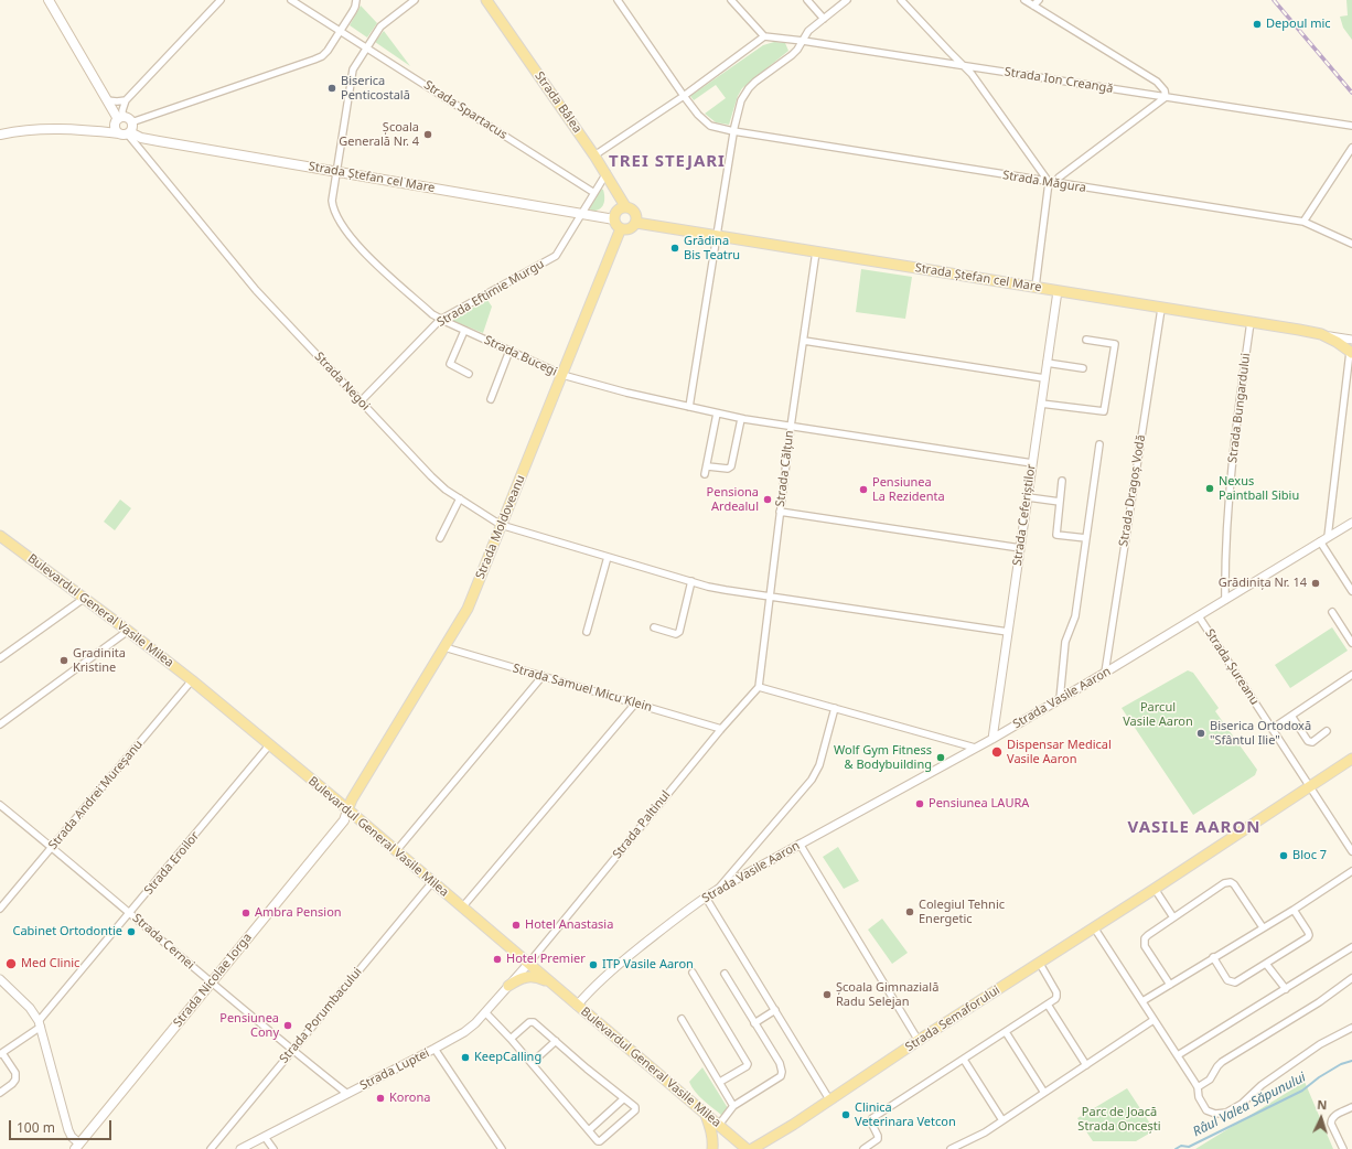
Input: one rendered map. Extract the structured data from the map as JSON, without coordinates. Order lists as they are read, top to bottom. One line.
{"streets":{"main road":["Strada Bâlea","Strada Ștefan cel Mare","Strada Moldoveanu","Bulevardul General Vasile Milea","Strada Nicolae Iorga","Strada Semaforului"],"street":["Strada Ion Creangă","Strada Spartacus","Strada Măgura","Strada Eftimie Murgu","Strada Bucegi","Strada Negoi","Strada Bungardului","Strada Călțun","Strada Dragoș Vodă","Strada Ceferiștilor","Strada Șureanu","Strada Samuel Micu Klein","Strada Vasile Aaron","Strada Andrei Mureșanu","Strada Paltinul","Strada Eroilor","Strada Cernei","Strada Porumbacului","Strada Luptei"]},"crossings":[["Strada Bâlea","Strada Ștefan cel Mare"],["Strada Bâlea","Strada Eftimie Murgu"],["Strada Bâlea","Strada Moldoveanu"],["Strada Spartacus","Strada Eftimie Murgu"],["Strada Spartacus","Strada Bucegi"],["Strada Ștefan cel Mare","Strada Eftimie Murgu"],["Strada Ștefan cel Mare","Strada Bucegi"],["Strada Ștefan cel Mare","Strada Negoi"],["Strada Ștefan cel Mare","Strada Bungardului"],["Strada Ștefan cel Mare","Strada Călțun"],["Strada Ștefan cel Mare","Strada Dragoș Vodă"],["Strada Ștefan cel Mare","Strada Ceferiștilor"],["Strada Ștefan cel Mare","Strada Moldoveanu"],["Strada Eftimie Murgu","Strada Bucegi"],["Strada Eftimie Murgu","Strada Negoi"],["Strada Bucegi","Strada Călțun"],["Strada Bucegi","Strada Ceferiștilor"],["Strada Bucegi","Strada Moldoveanu"],["Strada Negoi","Strada Călțun"],["Strada Negoi","Strada Ceferiștilor"],["Strada Negoi","Strada Moldoveanu"],["Strada Bungardului","Strada Vasile Aaron"],["Strada Călțun","Strada Paltinul"],["Strada Dragoș Vodă","Strada Vasile Aaron"],["Strada Ceferiștilor","Strada Vasile Aaron"],["Strada Moldoveanu","Bulevardul General Vasile Milea"],["Strada Moldoveanu","Strada Samuel Micu Klein"],["Strada Moldoveanu","Strada Nicolae Iorga"],["Bulevardul General Vasile Milea","Strada Vasile Aaron"],["Bulevardul General Vasile Milea","Strada Andrei Mureșanu"],["Bulevardul General Vasile Milea","Strada Paltinul"],["Bulevardul General Vasile Milea","Strada Eroilor"],["Bulevardul General Vasile Milea","Strada Nicolae Iorga"],["Bulevardul General Vasile Milea","Strada Porumbacului"],["Bulevardul General Vasile Milea","Strada Luptei"],["Strada Șureanu","Strada Vasile Aaron"],["Strada Șureanu","Strada Semaforului"],["Strada Samuel Micu Klein","Strada Paltinul"],["Strada Andrei Mureșanu","Strada Cernei"],["Strada Paltinul","Strada Luptei"],["Strada Eroilor","Strada Cernei"],["Strada Cernei","Strada Nicolae Iorga"],["Strada Cernei","Strada Porumbacului"],["Strada Cernei","Strada Luptei"]],"districts":["TREI STEJARI","VASILE AARON"],"water":["Râul Valea Săpunului"],"parks":["Parcul Vasile Aaron","Parc de Joacă Strada Oncești"],"places":["Depoul mic","Biserica Penticostală","Școala Generală Nr. 4","Grădina Bis Teatru","Nexus Paintball Sibiu","Pensiunea La Rezidenta","Pensiona Ardealul","Grădinița Nr. 14","Gradinita Kristine","Biserica Ortodoxă \"Sfântul Ilie\"","Dispensar Medical Vasile Aaron","Wolf Gym Fitness & Bodybuilding","Pensiunea LAURA","Bloc 7","Colegiul Tehnic Energetic","Ambra Pension","Hotel Anastasia","Cabinet Ortodontie","Hotel Premier","Med Clinic","ITP Vasile Aaron","Școala Gimnazială Radu Selejan","Pensiunea Cony","KeepCalling","Korona","Clinica Veterinara Vetcon"],"scale_bar":"100 m","north":"top"}
